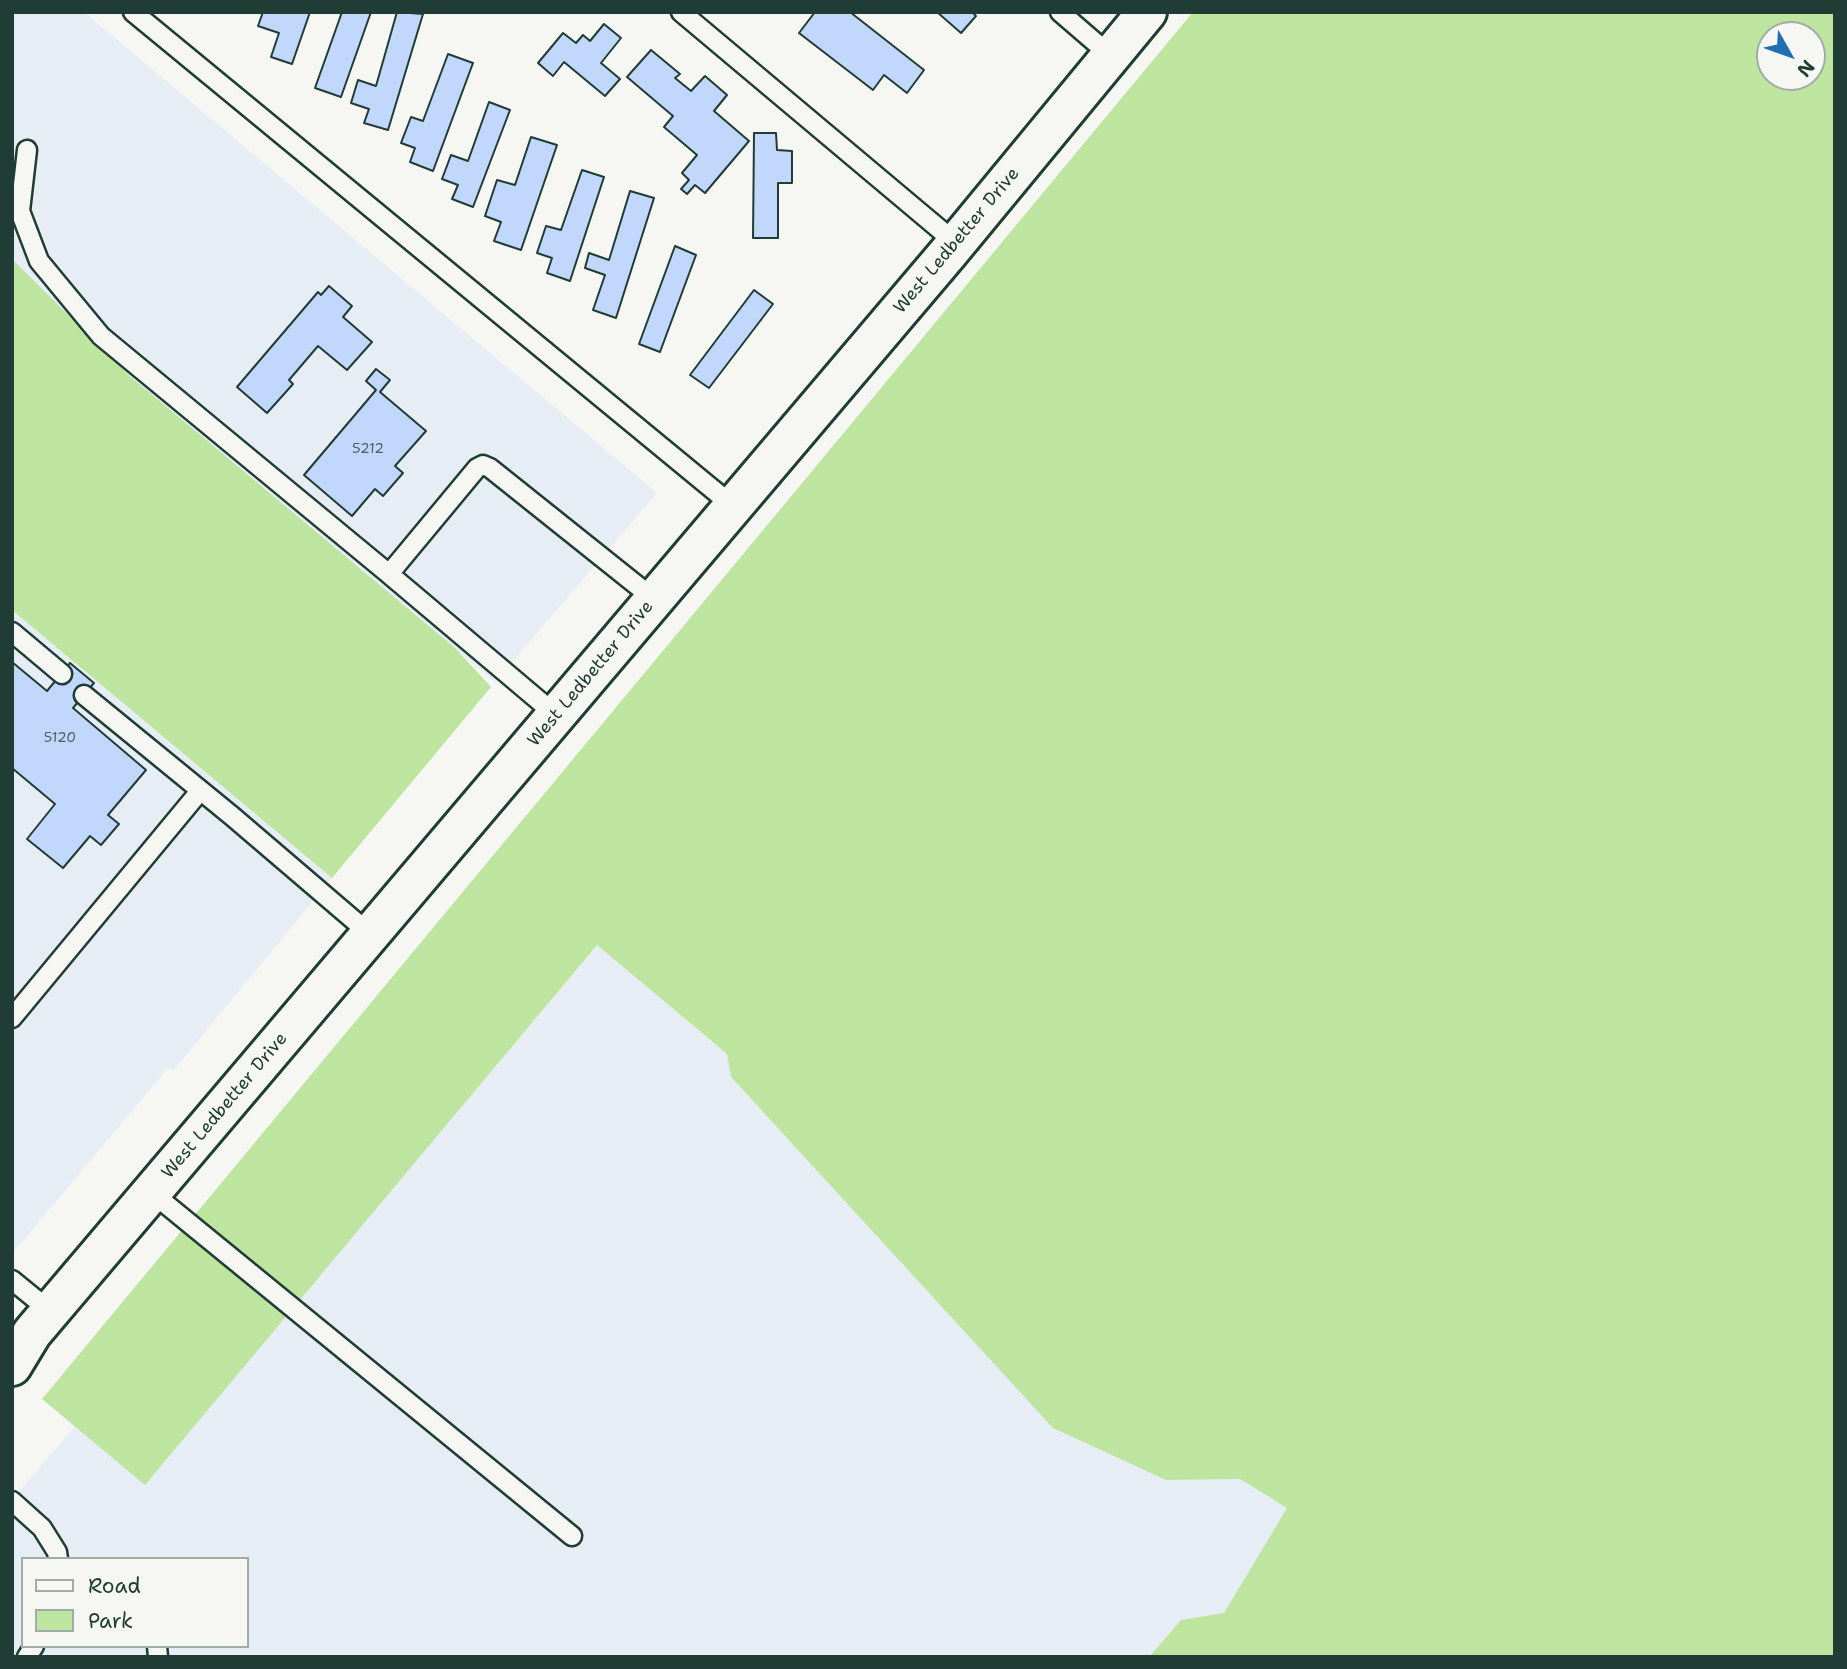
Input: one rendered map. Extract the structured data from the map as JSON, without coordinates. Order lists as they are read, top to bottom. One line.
{"streets":{"street":["West Ledbetter Drive"]},"house_numbers":["5212","5120"],"legend":["Road","Park"],"north":"bottom right"}
